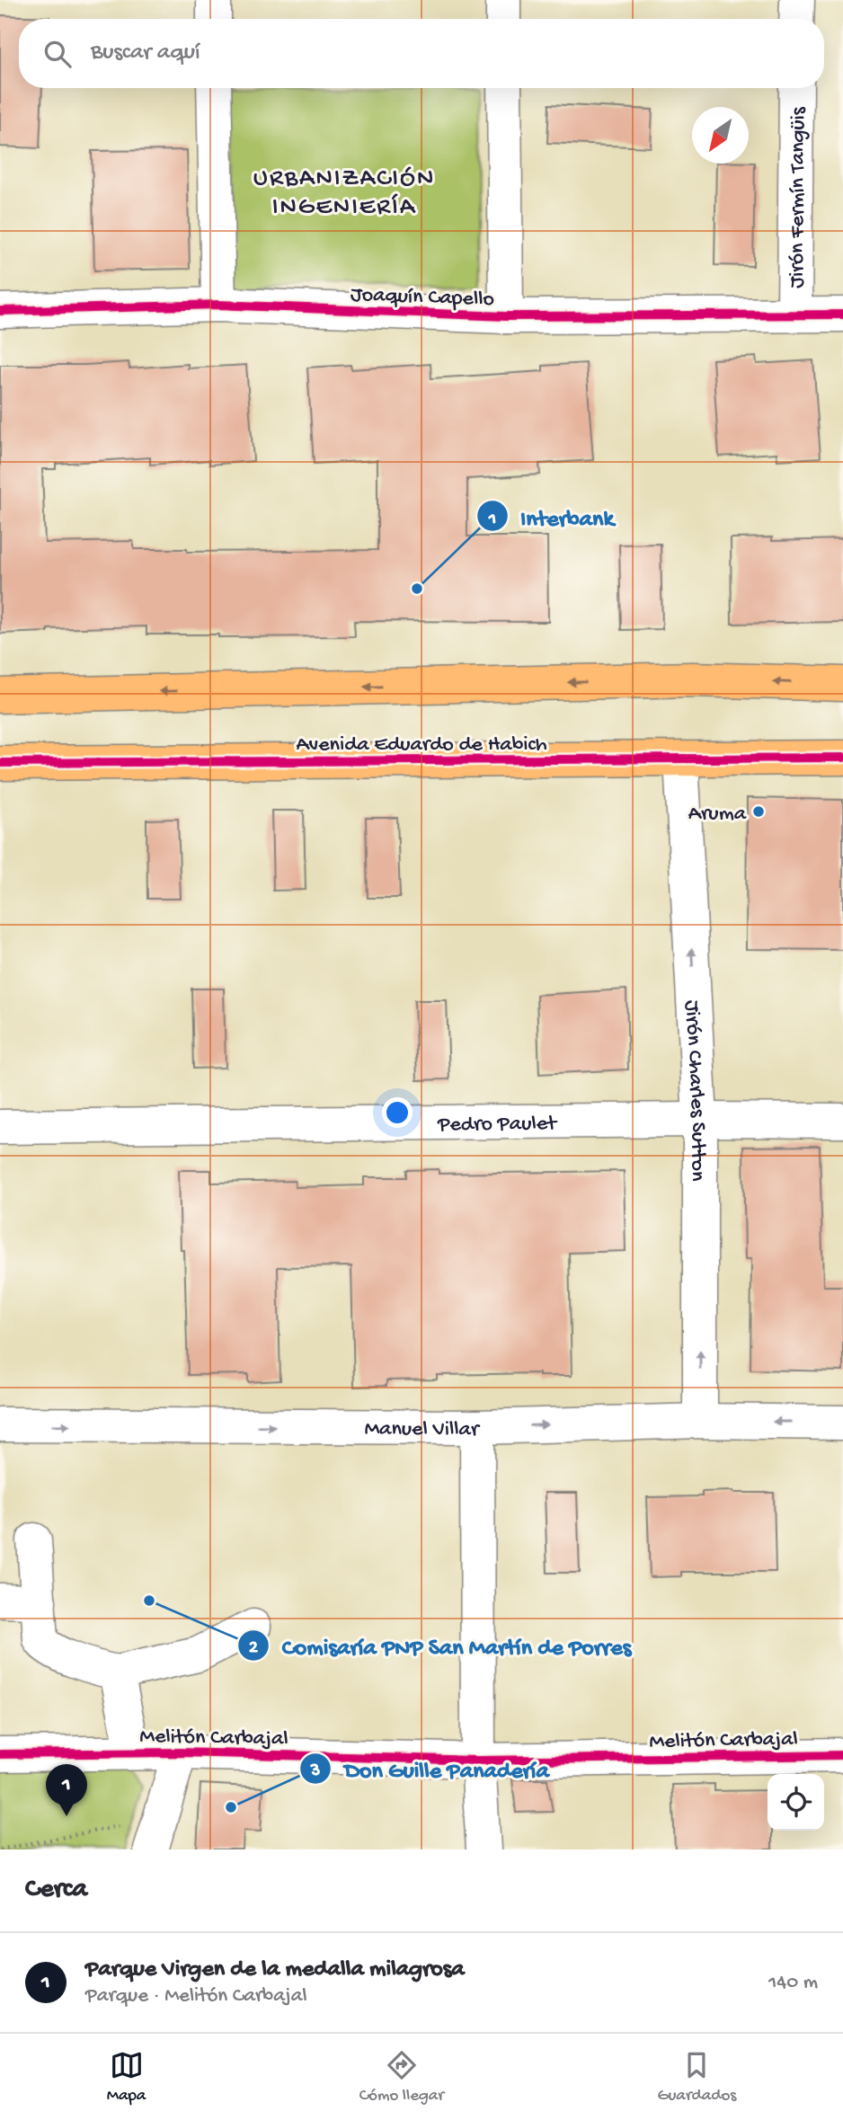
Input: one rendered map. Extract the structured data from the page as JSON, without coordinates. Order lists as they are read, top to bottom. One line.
{"streets":{"main road":["Avenida Eduardo de Habich"],"street":["Jirón Fermín Tangüis","Joaquín Capello","Jirón Charles Sutton","Pedro Paulet","Manuel Villar","Melitón Carbajal"]},"crossings":[["Jirón Fermín Tangüis","Joaquín Capello"],["Avenida Eduardo de Habich","Jirón Charles Sutton"],["Jirón Charles Sutton","Pedro Paulet"],["Jirón Charles Sutton","Manuel Villar"]],"one_way":["Jirón Charles Sutton"],"districts":["URBANIZACIÓN INGENIERÍA"],"places":["Interbank","Aruma","Comisaría PNP San Martín de Porres","Don Guille Panadería"],"north":"bottom left","page":{"search":"Buscar aquí","pins":"1","heading":"Cerca","list":[{"mark":"1","name":"Parque Virgen de la medalla milagrosa","note":"Parque · Melitón Carbajal","value":"140 m"}],"nav":["Mapa","Cómo llegar","Guardados"]}}
